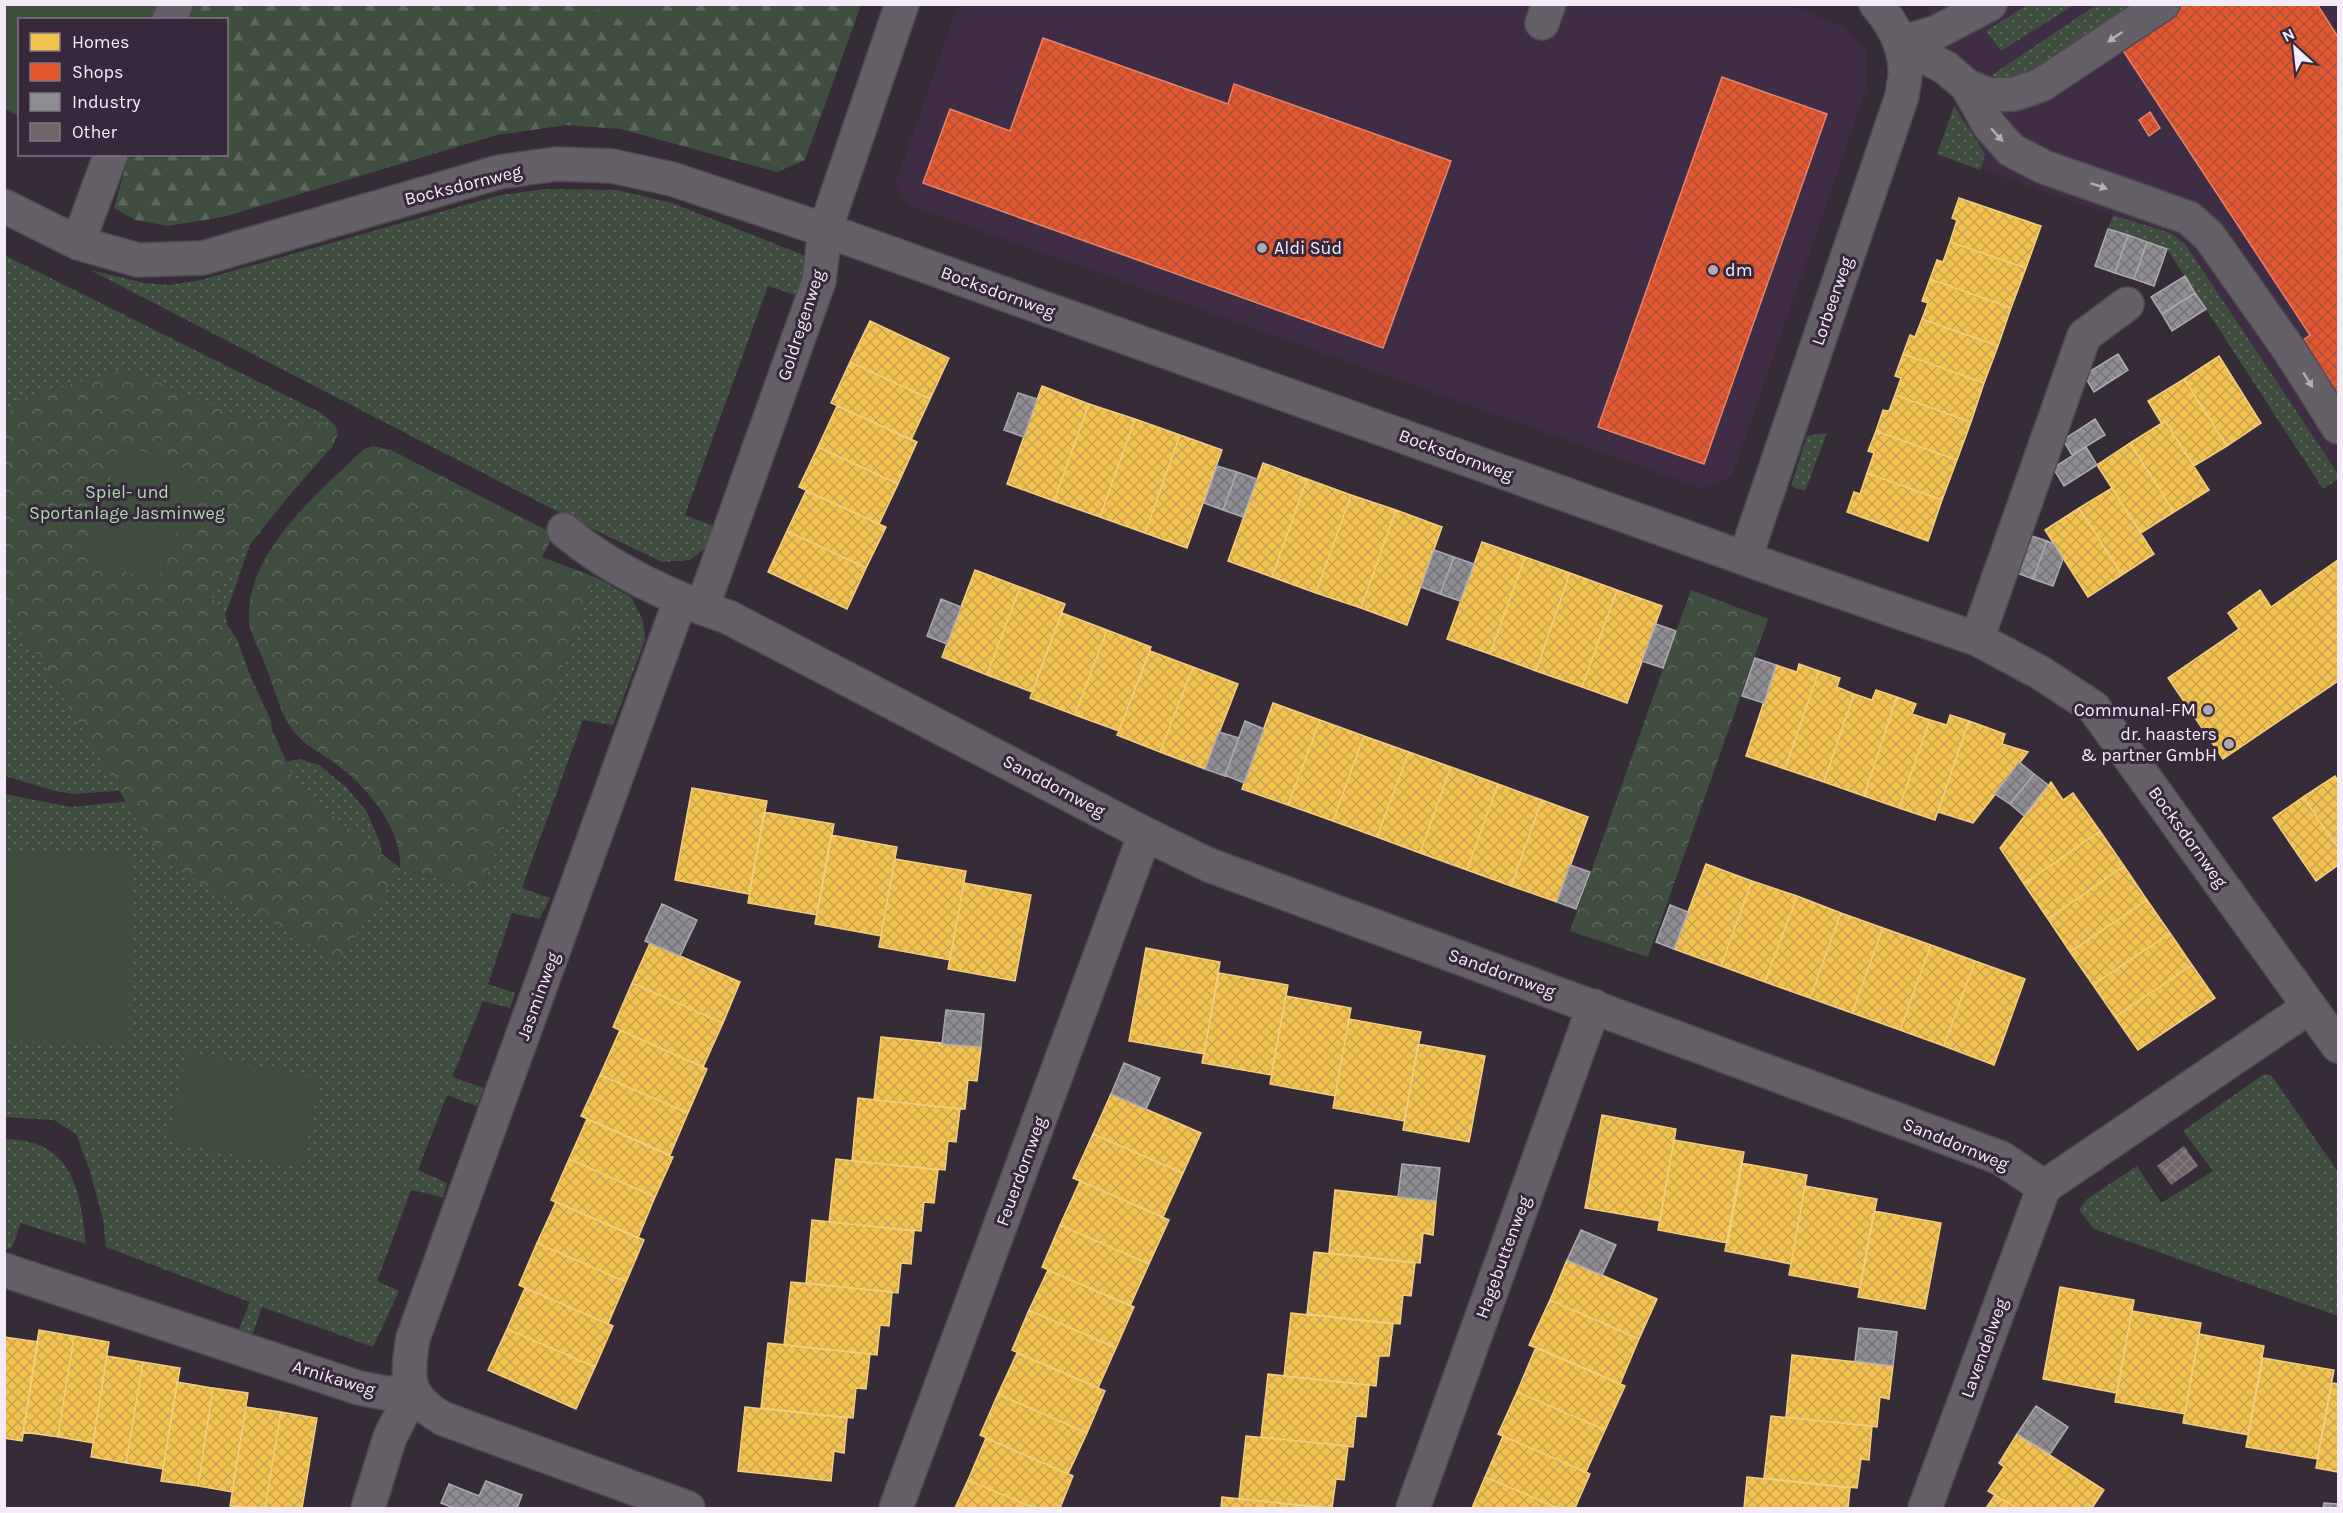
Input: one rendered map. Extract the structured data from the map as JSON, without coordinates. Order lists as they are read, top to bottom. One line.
{"streets":{"street":["Bocksdornweg","Lorbeerweg","Goldregenweg","Sanddornweg","Jasminweg","Feuerdornweg","Hagebuttenweg","Lavendelweg","Arnikaweg"]},"crossings":[["Bocksdornweg","Lorbeerweg"],["Bocksdornweg","Goldregenweg"],["Goldregenweg","Sanddornweg"],["Goldregenweg","Jasminweg"],["Sanddornweg","Jasminweg"],["Sanddornweg","Feuerdornweg"],["Sanddornweg","Hagebuttenweg"],["Sanddornweg","Lavendelweg"],["Jasminweg","Arnikaweg"]],"parks":["Spiel- und Sportanlage Jasminweg"],"places":["Aldi Süd","dm","Communal-FM","dr. haasters & partner GmbH"],"legend":["Homes","Shops","Industry","Other"],"north":"top left"}
